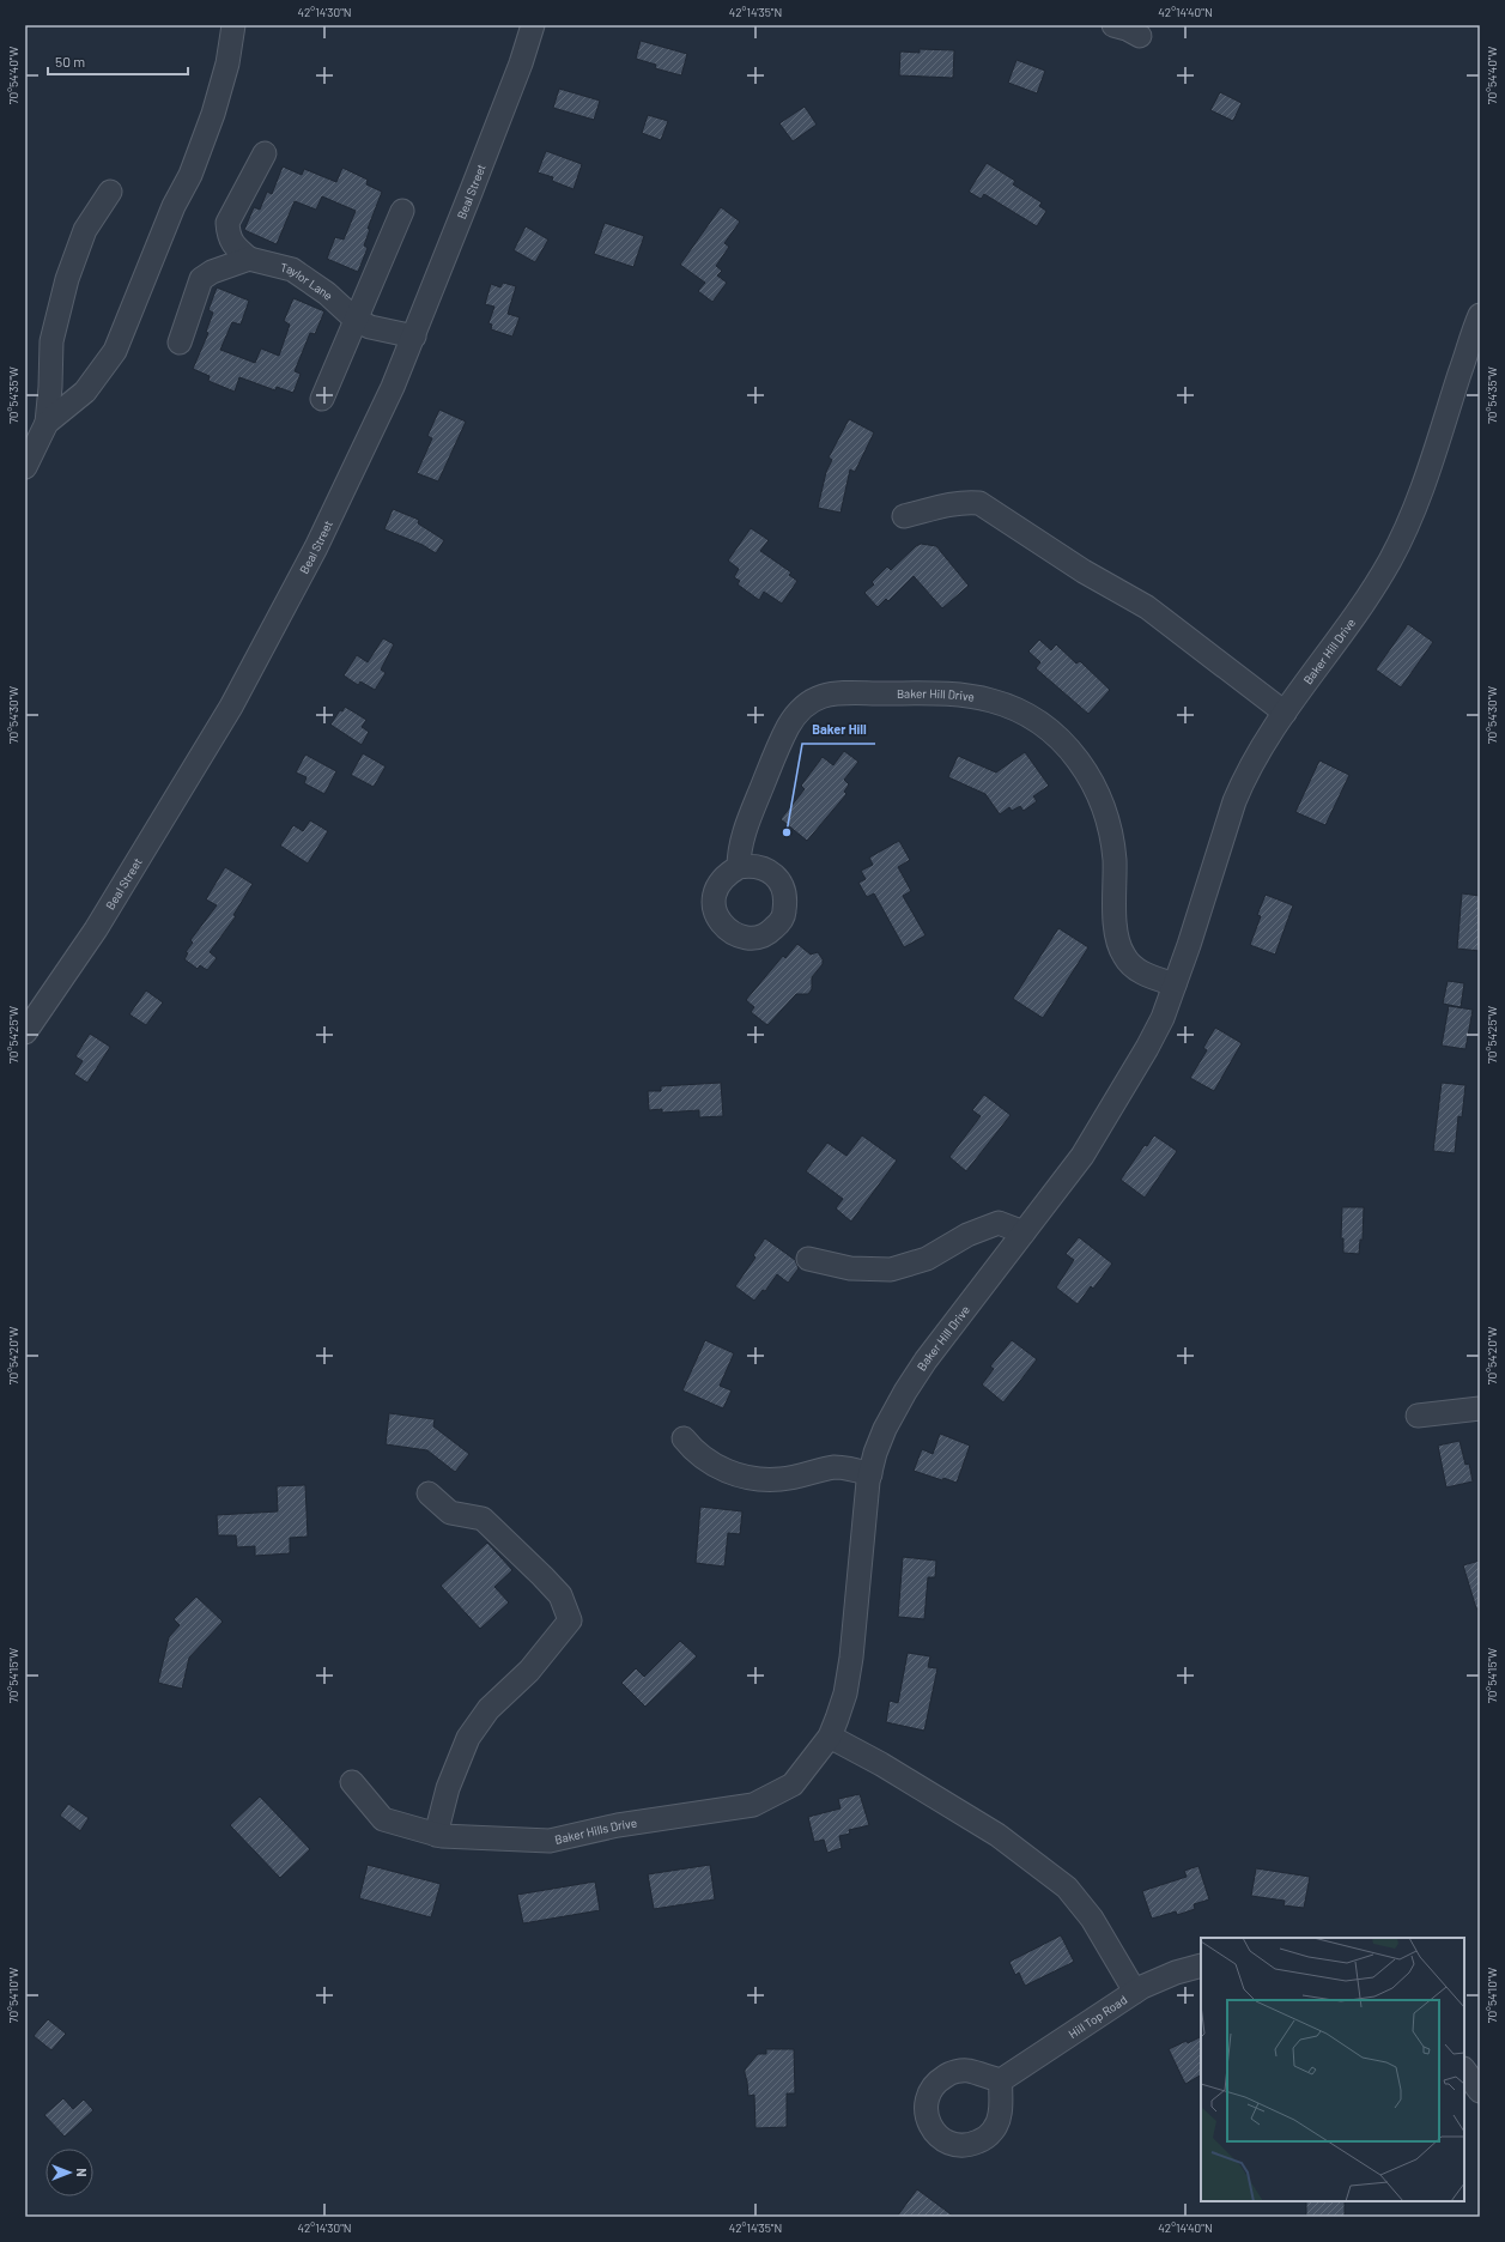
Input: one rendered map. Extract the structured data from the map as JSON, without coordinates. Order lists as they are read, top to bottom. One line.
{"streets":{"street":["Beal Street","Taylor Lane","Baker Hill Drive","Baker Hills Drive","Hill Top Road"]},"crossings":[["Beal Street","Taylor Lane"],["Baker Hill Drive","Baker Hills Drive"]],"places":["Baker Hill"],"scale_bar":"50 m","north":"right","coordinates":["42°14'30\"N","42°14'35\"N","42°14'40\"N","70°54'40\"W","70°54'35\"W","70°54'30\"W","70°54'25\"W","70°54'20\"W","70°54'15\"W","70°54'10\"W"]}
